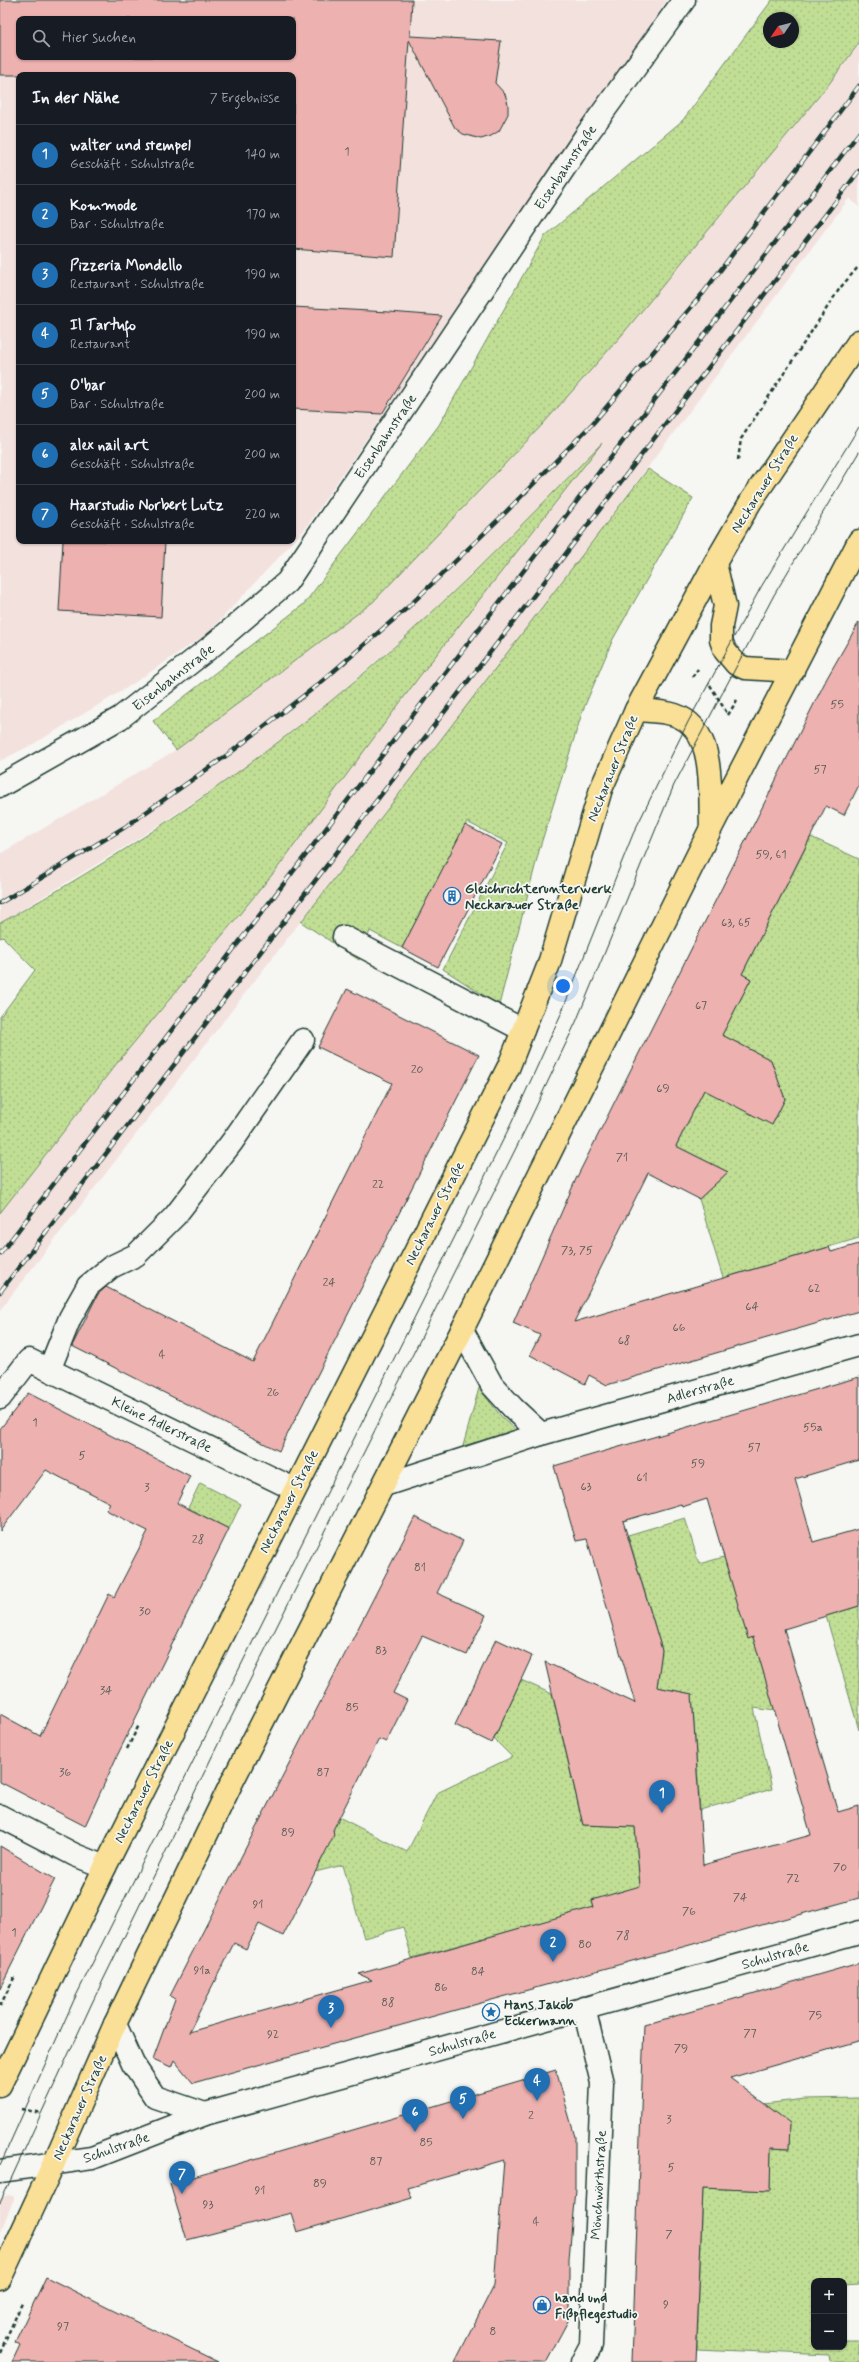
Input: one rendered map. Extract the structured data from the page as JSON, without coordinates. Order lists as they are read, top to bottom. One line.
{"streets":{"main road":["Neckarauer Straße"],"street":["Eisenbahnstraße","Adlerstraße","Kleine Adlerstraße","Schulstraße","Mönchwörthstraße"]},"crossings":[["Neckarauer Straße","Adlerstraße"],["Neckarauer Straße","Kleine Adlerstraße"],["Neckarauer Straße","Schulstraße"],["Schulstraße","Mönchwörthstraße"]],"places":{"building":["Gleichrichterunterwerk Neckarauer Straße"],"place":["Hans Jakob Eckermann"],"shop":["hand und Fißpflegestudio"]},"house_numbers":["1","55","57","59, 61","63, 65","67","20","69","71","22","73, 75","24","62","64","66","68","4","26","1","55a","57","5","59","61","63","3","28","81","30","83","34","85","36","87","89","70","72","74","91","76","1","78","80","91a","84","86","88","75","77","92","79","2","3","85","87","5","89","91","93","4","7","9","97","8"],"north":"bottom left","page":{"search":"Hier suchen","heading":["In der Nähe","7 Ergebnisse"],"list":[{"mark":"1","name":"walter und stempel","note":"Geschäft · Schulstraße","value":"140 m"},{"mark":"2","name":"Kommode","note":"Bar · Schulstraße","value":"170 m"},{"mark":"3","name":"Pizzeria Mondello","note":"Restaurant · Schulstraße","value":"190 m"},{"mark":"4","name":"Il Tartufo","note":"Restaurant","value":"190 m"},{"mark":"5","name":"O'bar","note":"Bar · Schulstraße","value":"200 m"},{"mark":"6","name":"alex nail art","note":"Geschäft · Schulstraße","value":"200 m"},{"mark":"7","name":"Haarstudio Norbert Lutz","note":"Geschäft · Schulstraße","value":"220 m"}],"pins":["1","2","3","4","5","6","7"],"map_buttons":["+","−"]}}
